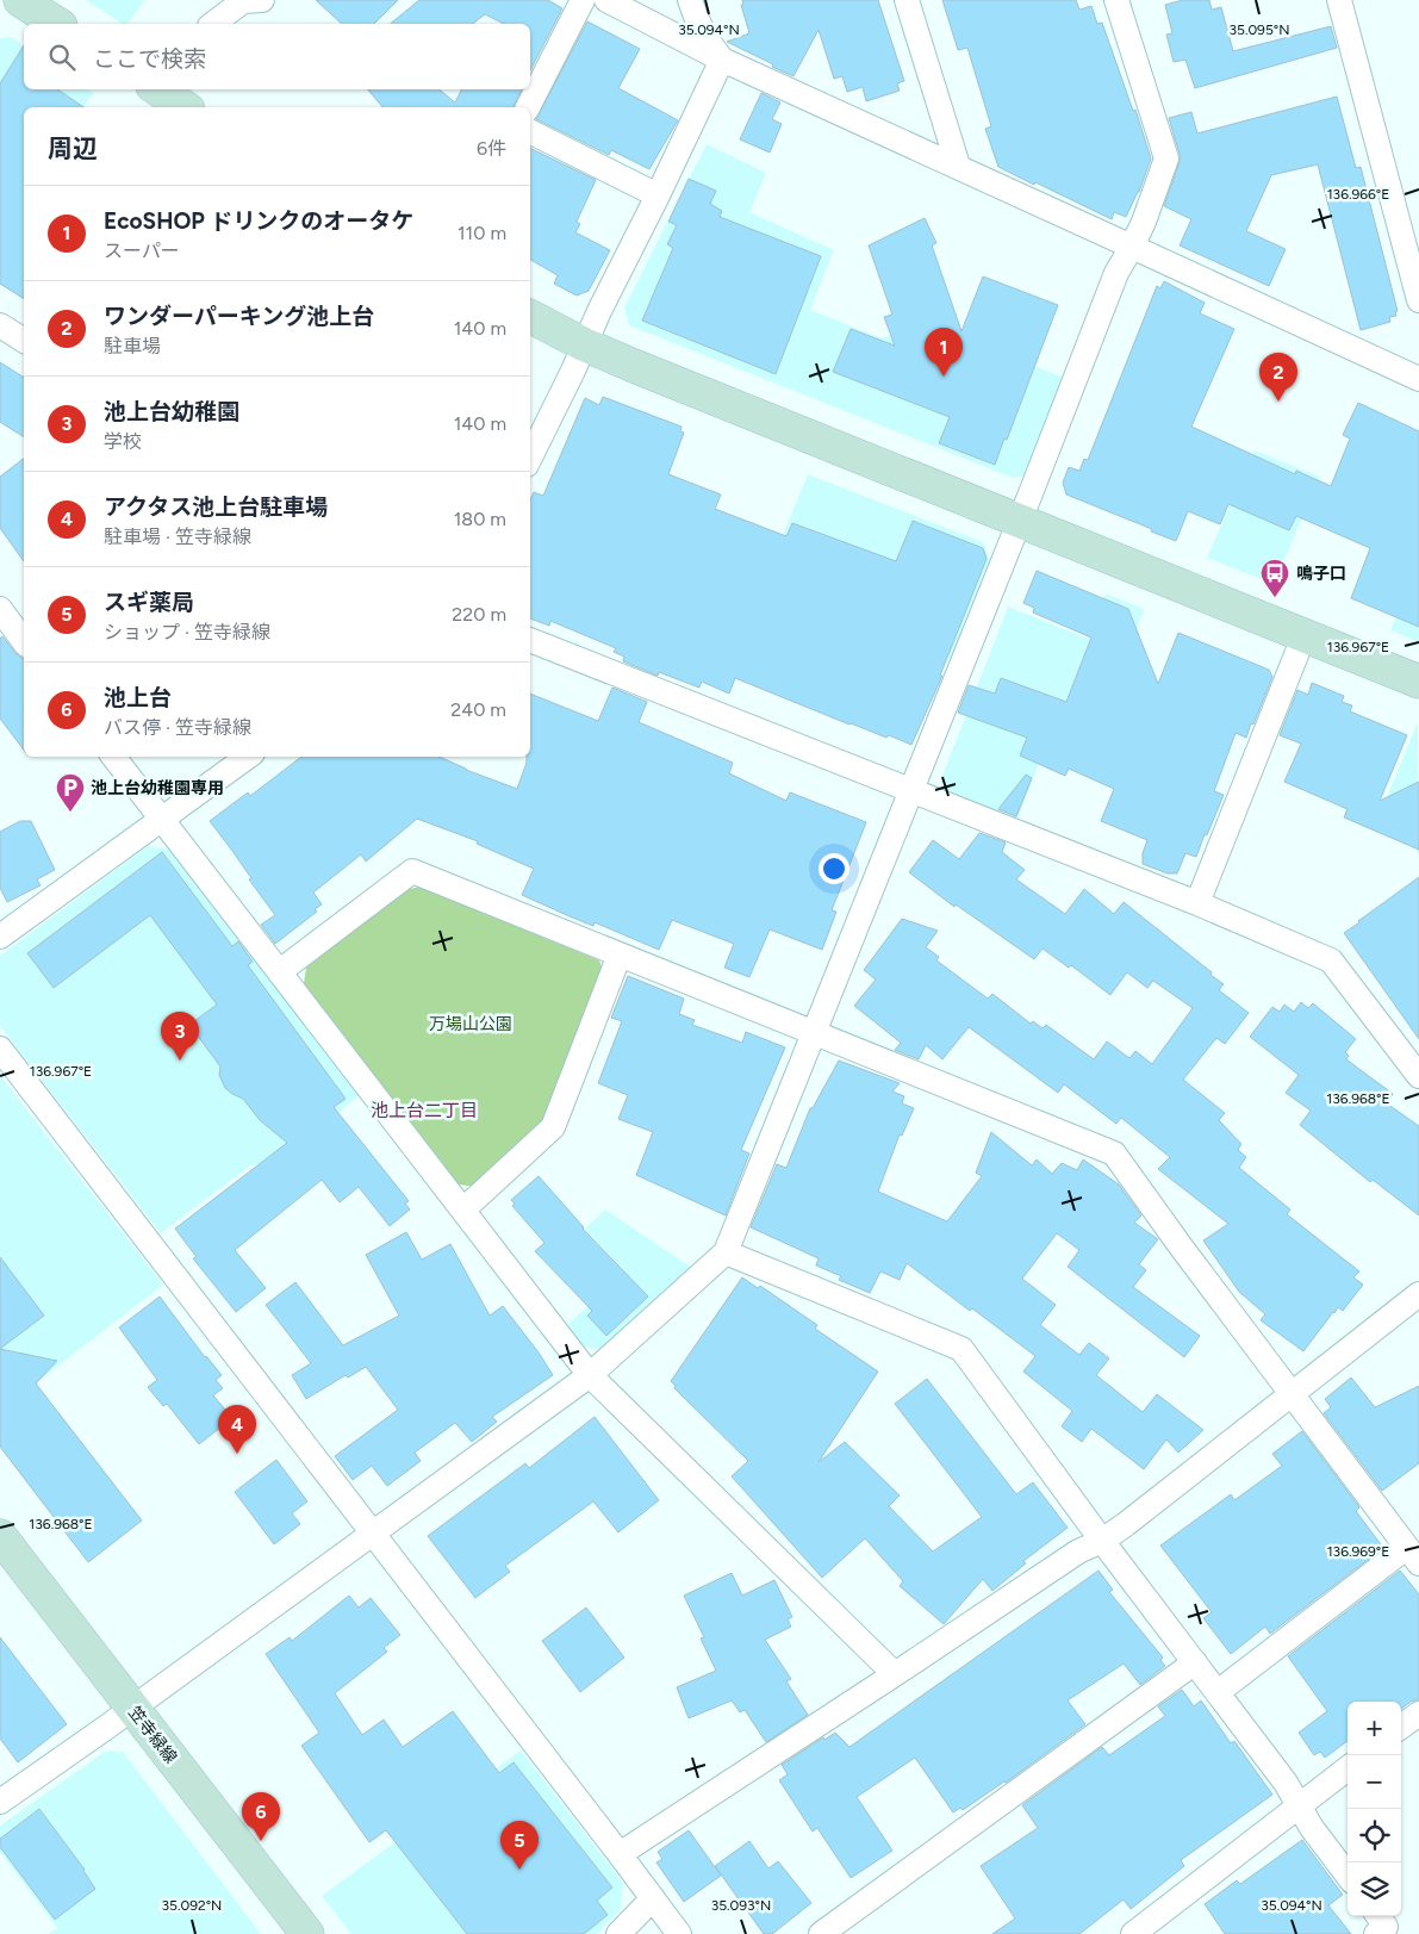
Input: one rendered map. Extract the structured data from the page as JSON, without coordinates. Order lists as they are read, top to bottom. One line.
{"streets":{"street":["笠寺緑線"]},"districts":["池上台二丁目"],"parks":["万場山公園"],"places":{"bus stop":["鳴子口"],"parking":["池上台幼稚園専用"]},"page":{"search":"ここで検索","heading":["周辺","6件"],"list":[{"mark":"1","name":"EcoSHOP ドリンクのオータケ","note":"スーパー","value":"110 m"},{"mark":"2","name":"ワンダーパーキング池上台","note":"駐車場","value":"140 m"},{"mark":"3","name":"池上台幼稚園","note":"学校","value":"140 m"},{"mark":"4","name":"アクタス池上台駐車場","note":"駐車場 · 笠寺緑線","value":"180 m"},{"mark":"5","name":"スギ薬局","note":"ショップ · 笠寺緑線","value":"220 m"},{"mark":"6","name":"池上台","note":"バス停 · 笠寺緑線","value":"240 m"}],"pins":["1","2","3","4","6","5"],"map_buttons":["+","−"]},"coordinates":["35.094°N","35.095°N","136.966°E","136.967°E","136.968°E","136.969°E","35.092°N","35.093°N"]}
